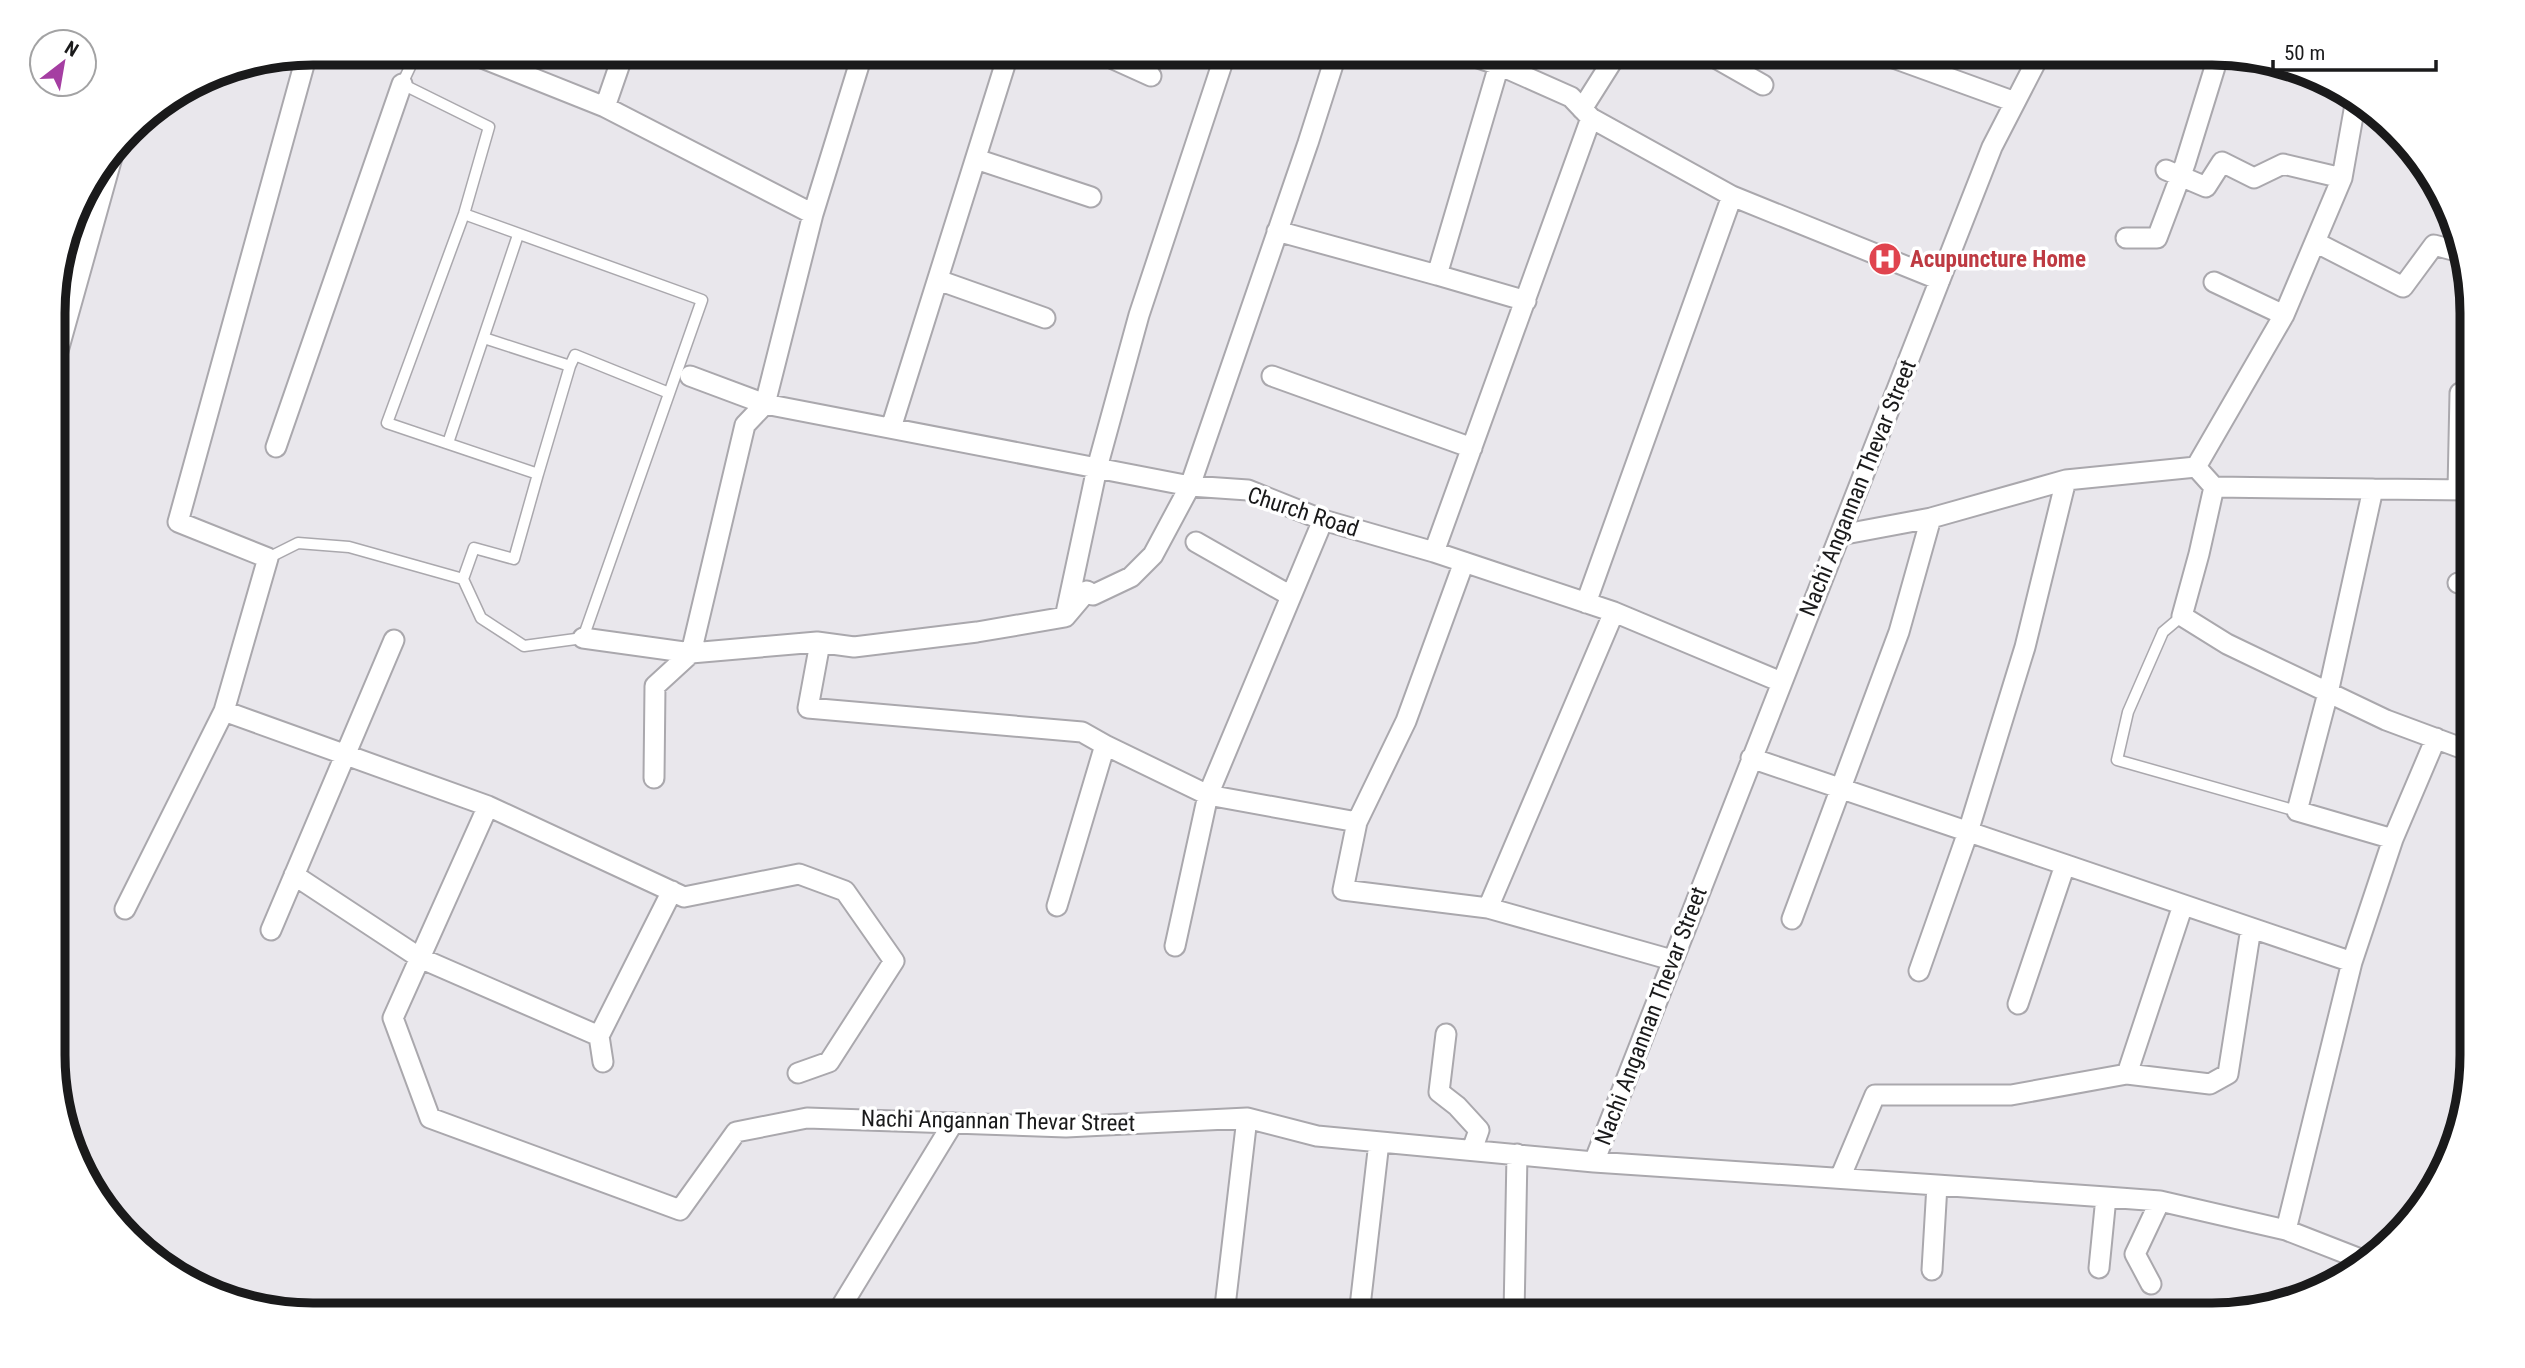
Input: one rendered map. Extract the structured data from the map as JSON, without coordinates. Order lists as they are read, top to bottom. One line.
{"streets":{"street":["Nachi Angannan Thevar Street","Church Road"]},"crossings":[["Nachi Angannan Thevar Street","Church Road"]],"places":{"hospital":["Acupuncture Home"]},"scale_bar":"50 m","north":"top right"}
